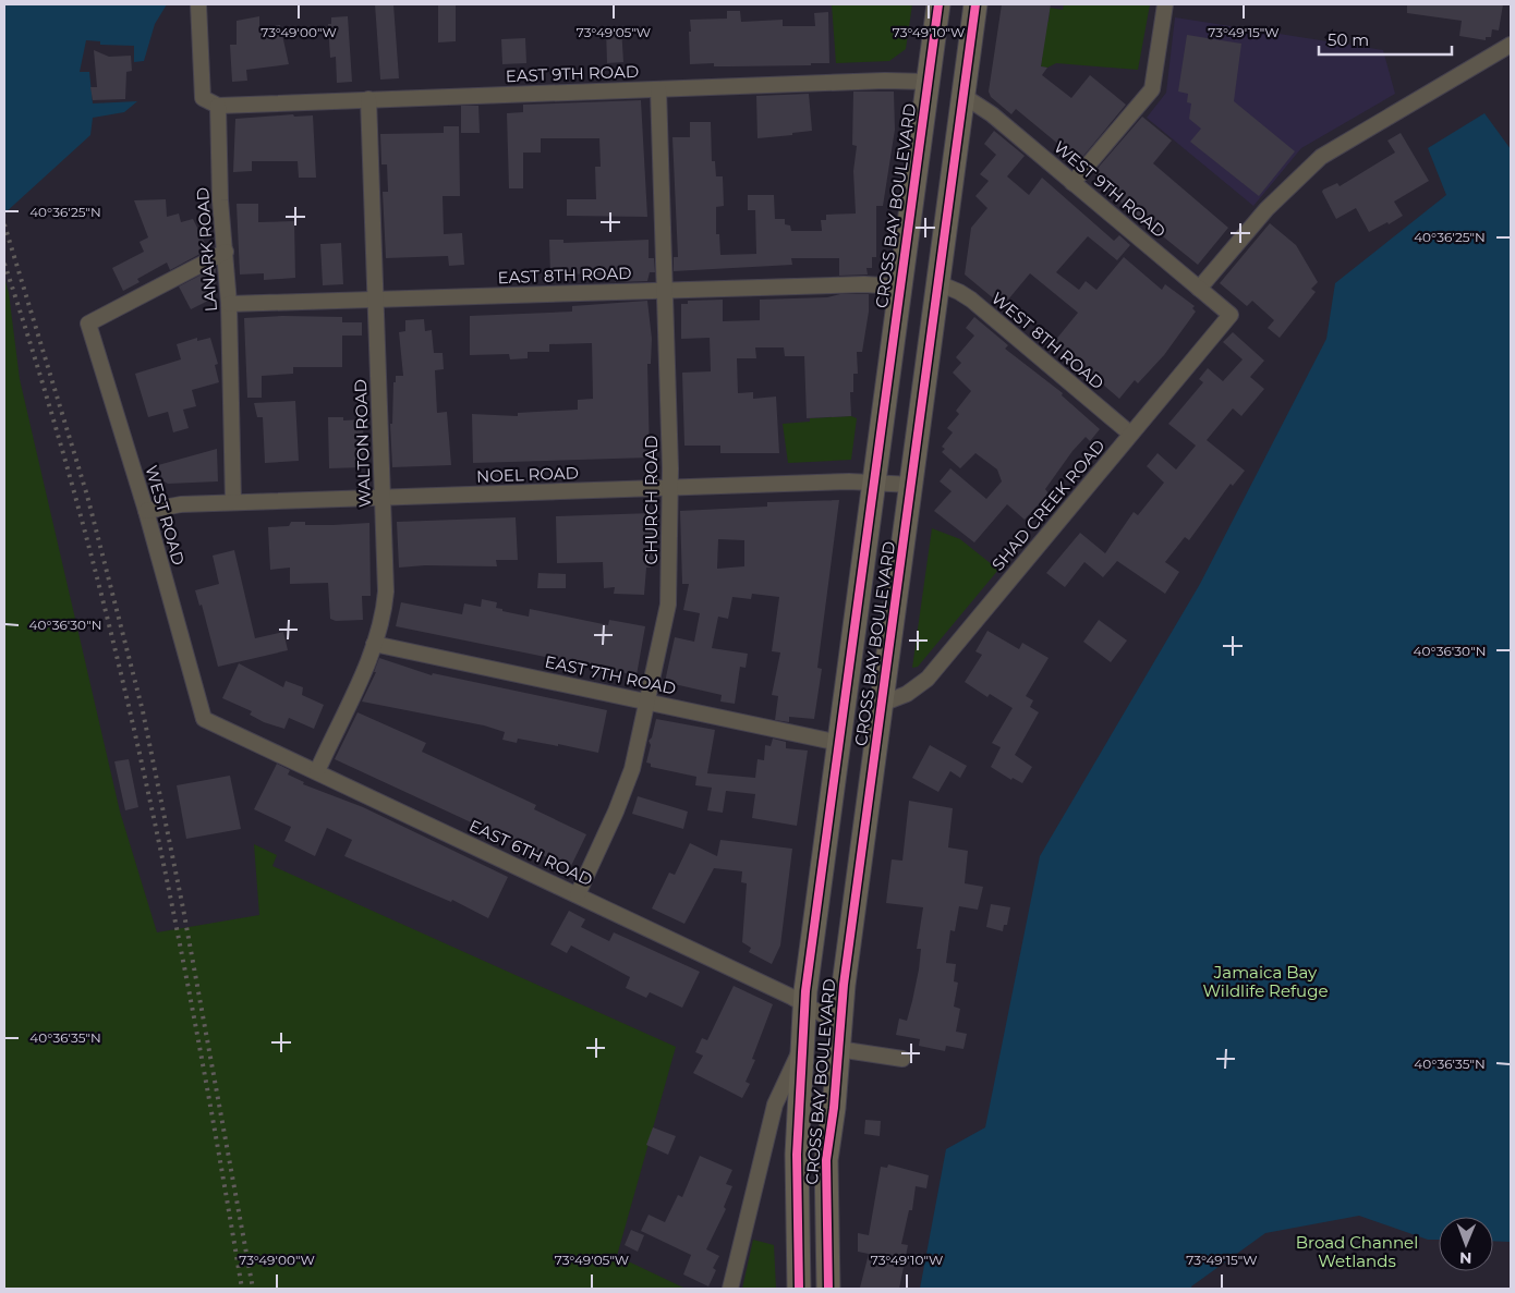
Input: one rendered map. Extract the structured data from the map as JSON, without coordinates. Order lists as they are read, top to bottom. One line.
{"streets":{"main road":["CROSS BAY BOULEVARD"],"street":["EAST 9TH ROAD","WEST 9TH ROAD","LANARK ROAD","EAST 8TH ROAD","WEST 8TH ROAD","WALTON ROAD","NOEL ROAD","CHURCH ROAD","SHAD CREEK ROAD","WEST ROAD","EAST 7TH ROAD","EAST 6TH ROAD"]},"crossings":[["EAST 9TH ROAD","CROSS BAY BOULEVARD"],["EAST 9TH ROAD","LANARK ROAD"],["EAST 9TH ROAD","WALTON ROAD"],["EAST 9TH ROAD","CHURCH ROAD"],["WEST 9TH ROAD","CROSS BAY BOULEVARD"],["WEST 9TH ROAD","SHAD CREEK ROAD"],["CROSS BAY BOULEVARD","EAST 8TH ROAD"],["CROSS BAY BOULEVARD","WEST 8TH ROAD"],["CROSS BAY BOULEVARD","NOEL ROAD"],["CROSS BAY BOULEVARD","SHAD CREEK ROAD"],["CROSS BAY BOULEVARD","EAST 7TH ROAD"],["CROSS BAY BOULEVARD","EAST 6TH ROAD"],["LANARK ROAD","EAST 8TH ROAD"],["LANARK ROAD","NOEL ROAD"],["LANARK ROAD","WEST ROAD"],["EAST 8TH ROAD","WALTON ROAD"],["EAST 8TH ROAD","CHURCH ROAD"],["WEST 8TH ROAD","SHAD CREEK ROAD"],["WALTON ROAD","NOEL ROAD"],["WALTON ROAD","EAST 7TH ROAD"],["WALTON ROAD","EAST 6TH ROAD"],["NOEL ROAD","CHURCH ROAD"],["NOEL ROAD","WEST ROAD"],["CHURCH ROAD","EAST 7TH ROAD"],["CHURCH ROAD","EAST 6TH ROAD"],["WEST ROAD","EAST 6TH ROAD"]],"parks":["Jamaica Bay Wildlife Refuge","Broad Channel Wetlands"],"scale_bar":"50 m","north":"bottom","coordinates":["73°49'00\"W","73°49'05\"W","73°49'10\"W","73°49'15\"W","40°36'25\"N","40°36'30\"N","40°36'35\"N"]}
